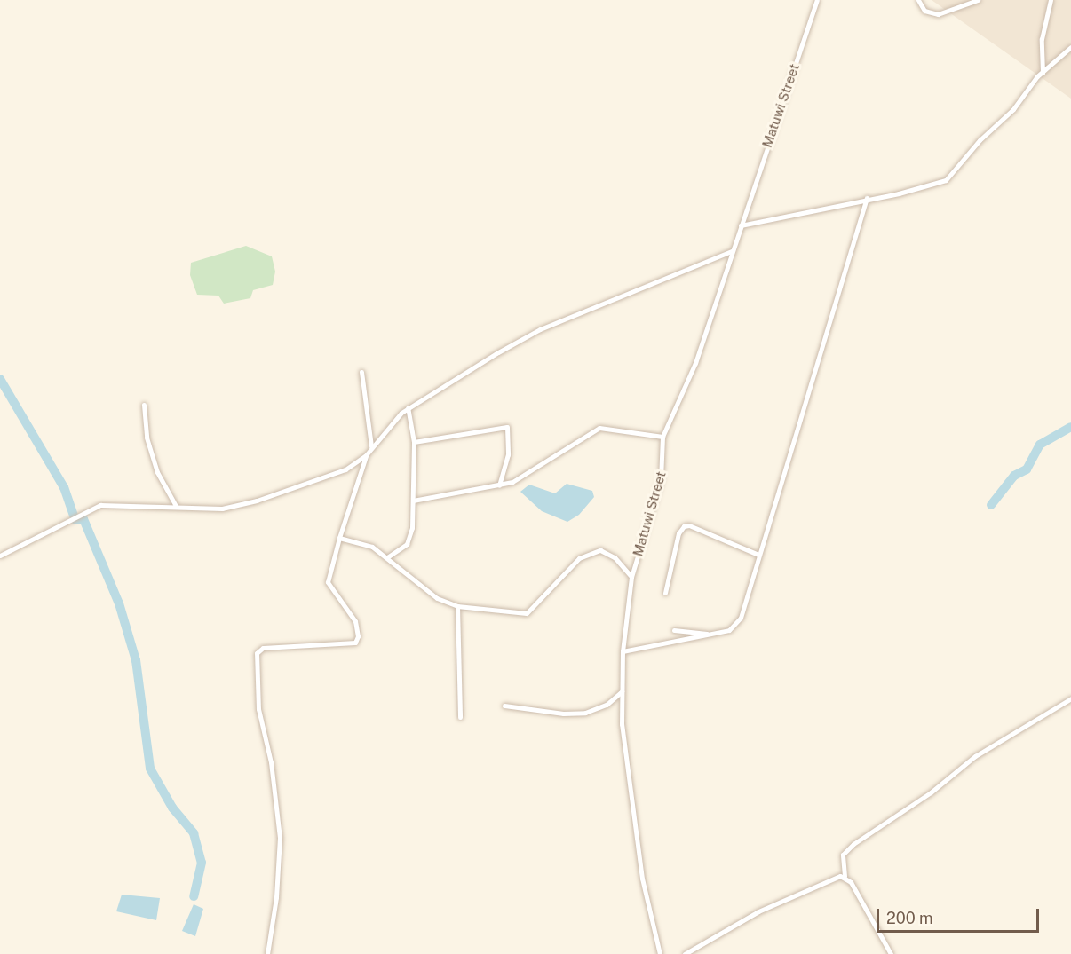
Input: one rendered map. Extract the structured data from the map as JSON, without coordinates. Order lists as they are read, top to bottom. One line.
{"streets":{"street":["Matuwi Street"]},"scale_bar":"200 m"}
